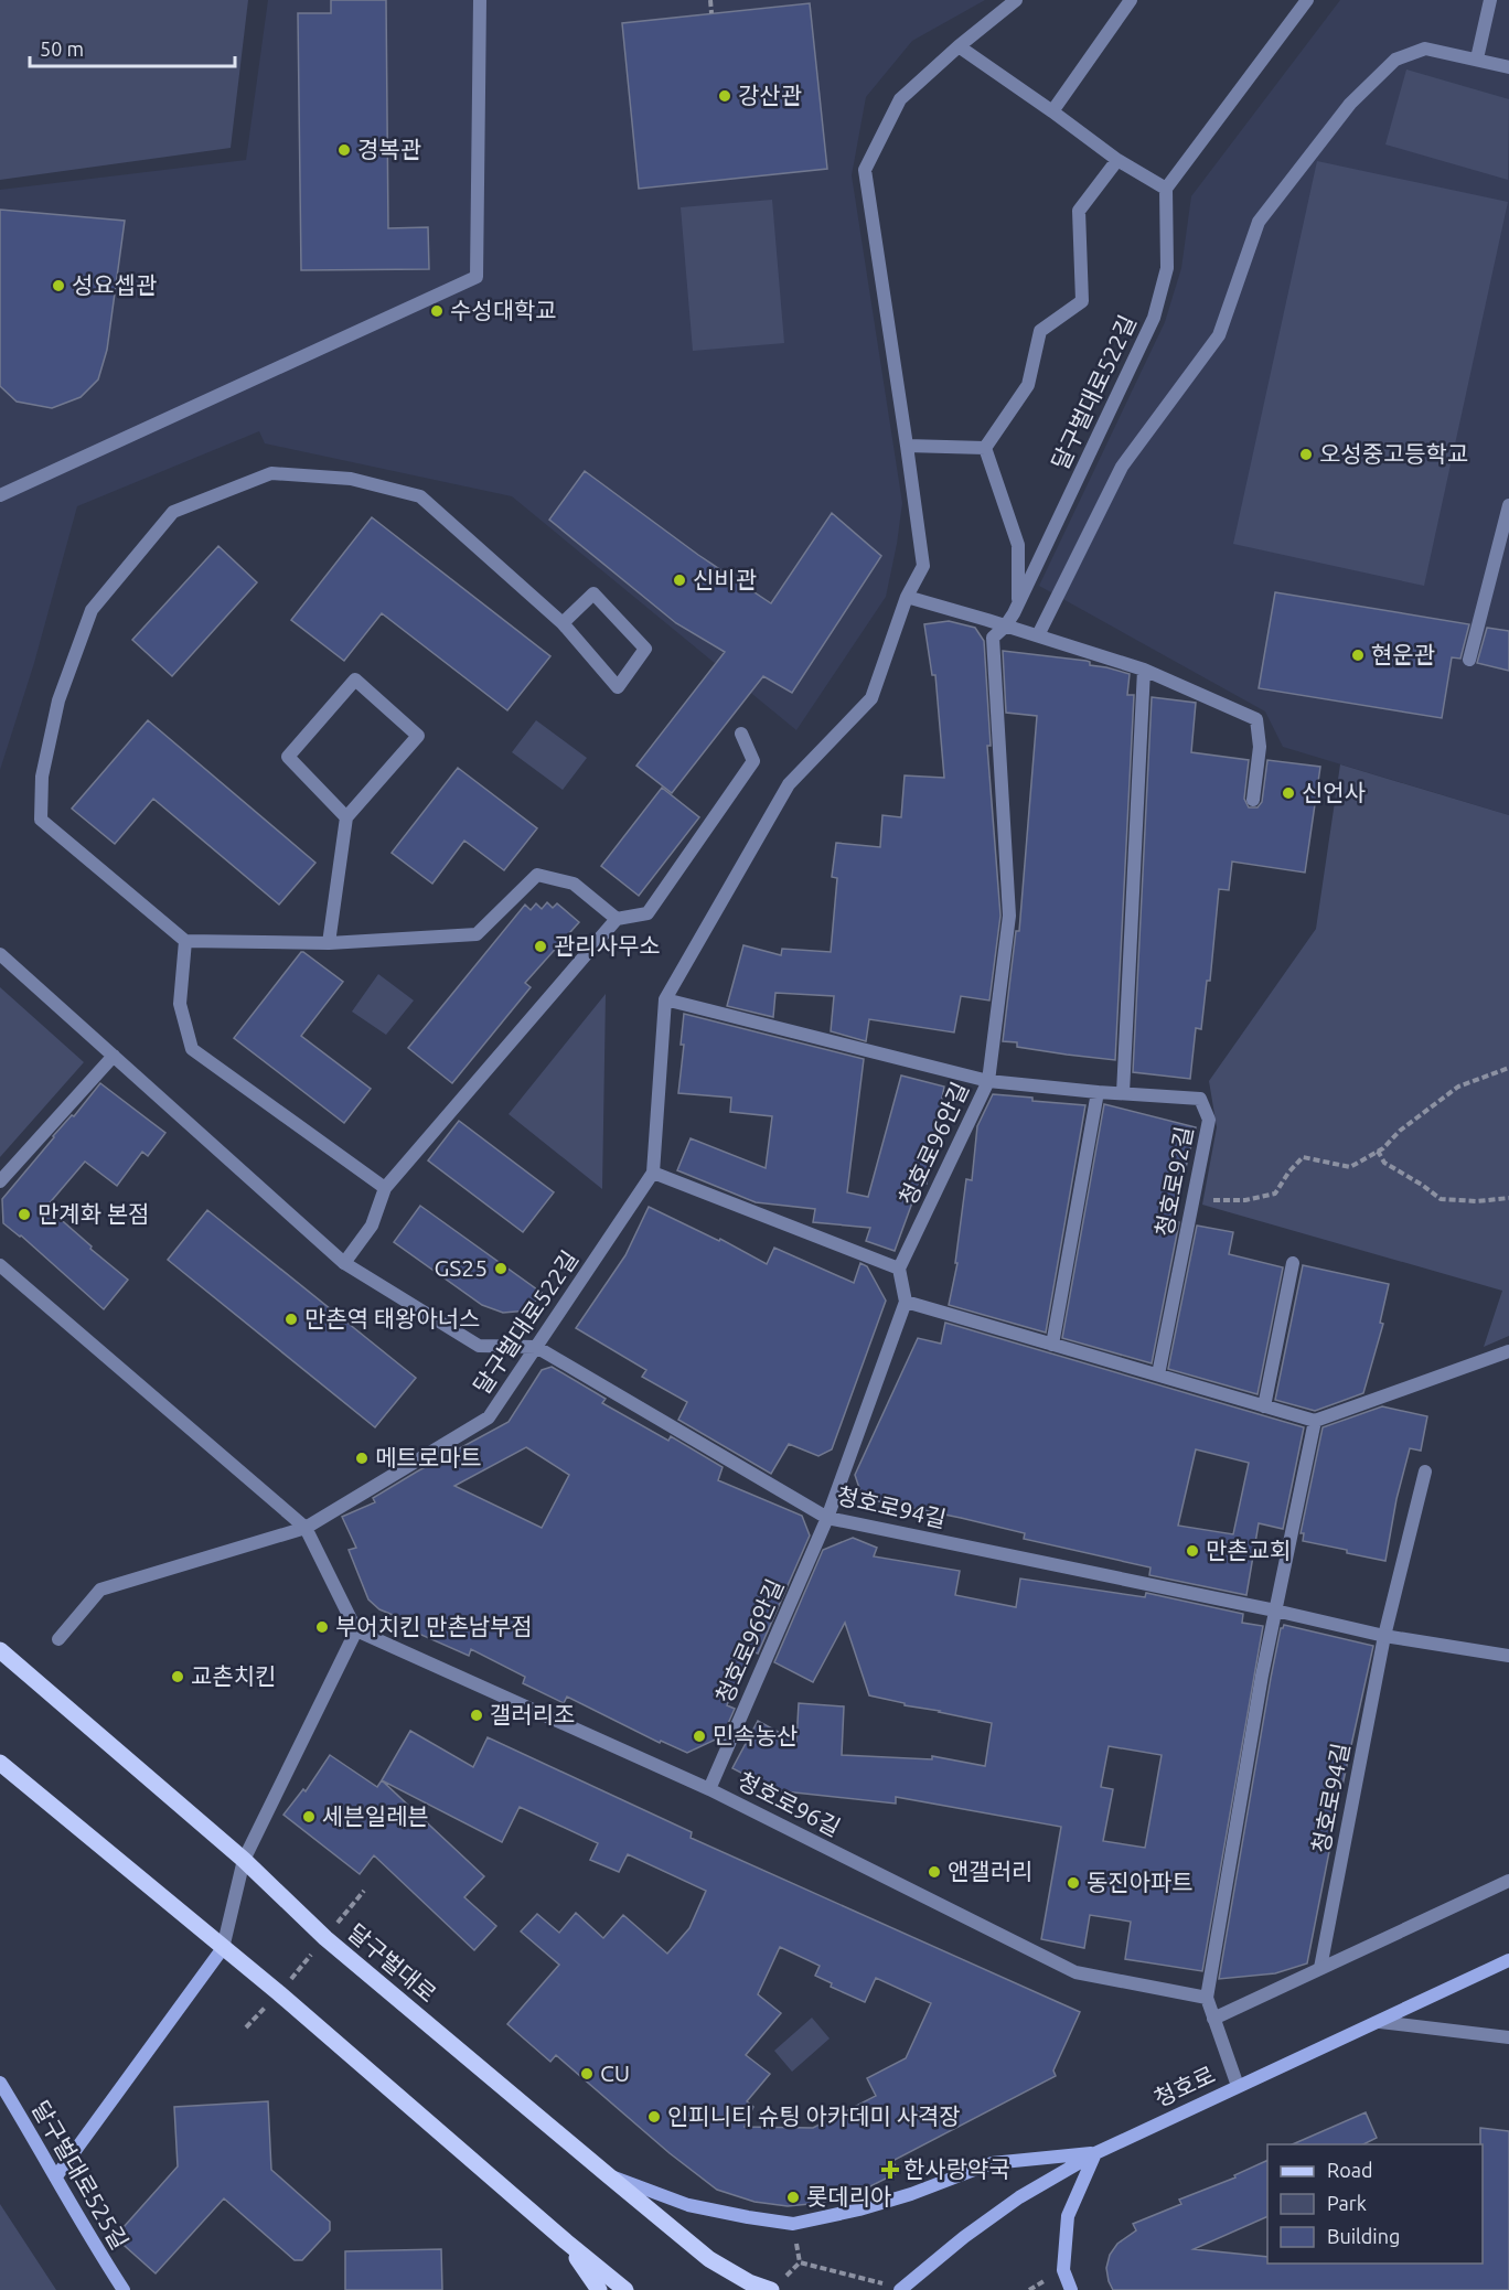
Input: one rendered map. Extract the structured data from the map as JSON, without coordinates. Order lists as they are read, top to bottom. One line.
{"streets":{"main road":["달구벌대로","청호로","달구벌대로525길"],"street":["달구벌대로522길","청호로96안길","청호로92길","청호로94길","청호로96길"]},"crossings":[["달구벌대로522길","청호로96안길"],["달구벌대로522길","청호로94길"],["청호로96안길","청호로92길"],["청호로96안길","청호로94길"],["청호로96안길","청호로96길"]],"places":{"other":["강산관","경복관","성요셉관","수성대학교","오성중고등학교","신비관","현운관","신언사","관리사무소","만계화 본점","GS25","만촌역 태왕아너스","메트로마트","만촌교회","부어치킨 만촌남부점","교촌치킨","갤러리조","민속농산","세븐일레븐","앤갤러리","동진아파트","CU","인피니티 슈팅 아카데미 사격장","롯데리아"],"health":["한사랑약국"]},"legend":["Road","Park","Building"],"scale_bar":"50 m"}
